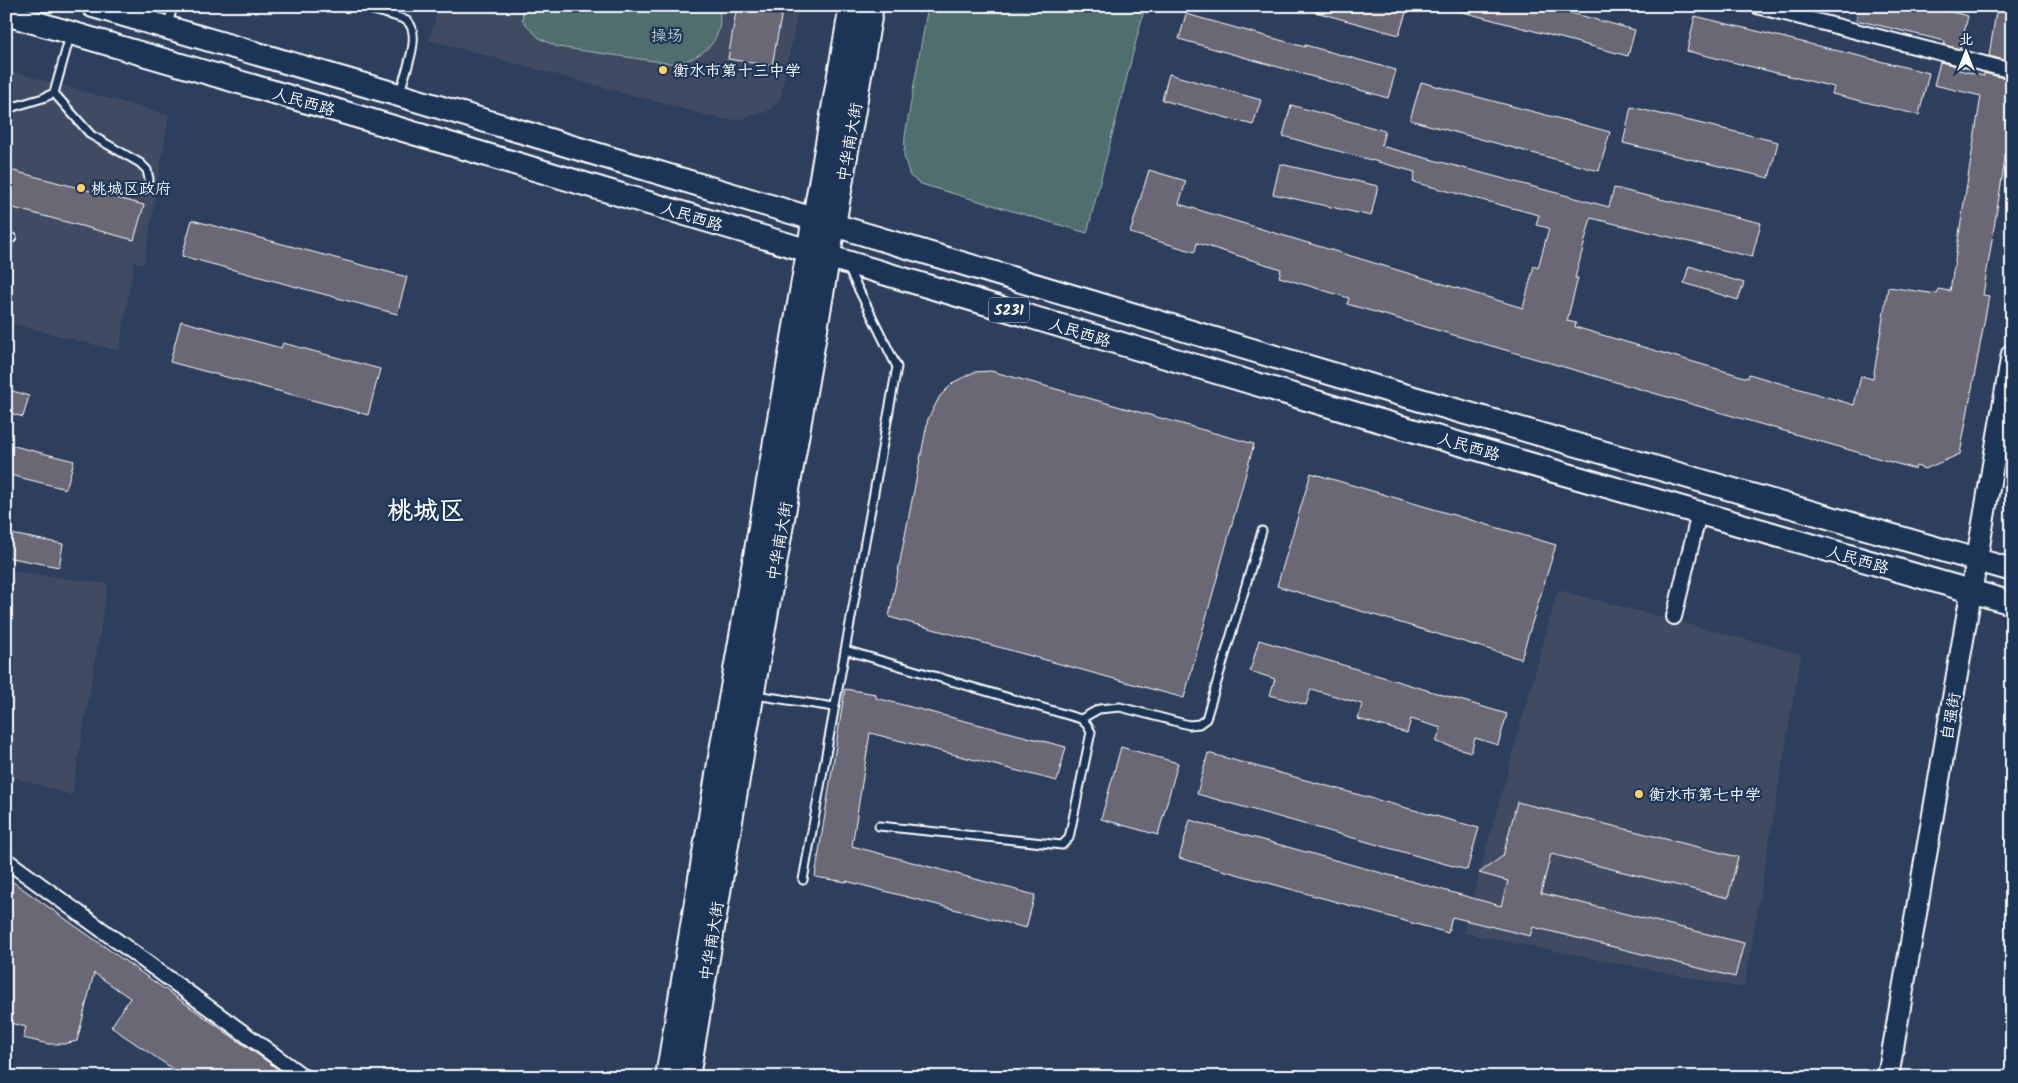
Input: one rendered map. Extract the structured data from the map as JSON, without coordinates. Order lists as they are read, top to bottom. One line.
{"streets":{"main road":["人民西路","中华南大街","S231"],"street":["自强街"]},"crossings":[["人民西路","中华南大街"],["人民西路","自强街"]],"districts":["桃城区"],"parks":["操场"],"places":["衡水市第十三中学","桃城区政府","衡水市第七中学"],"north":"top"}
